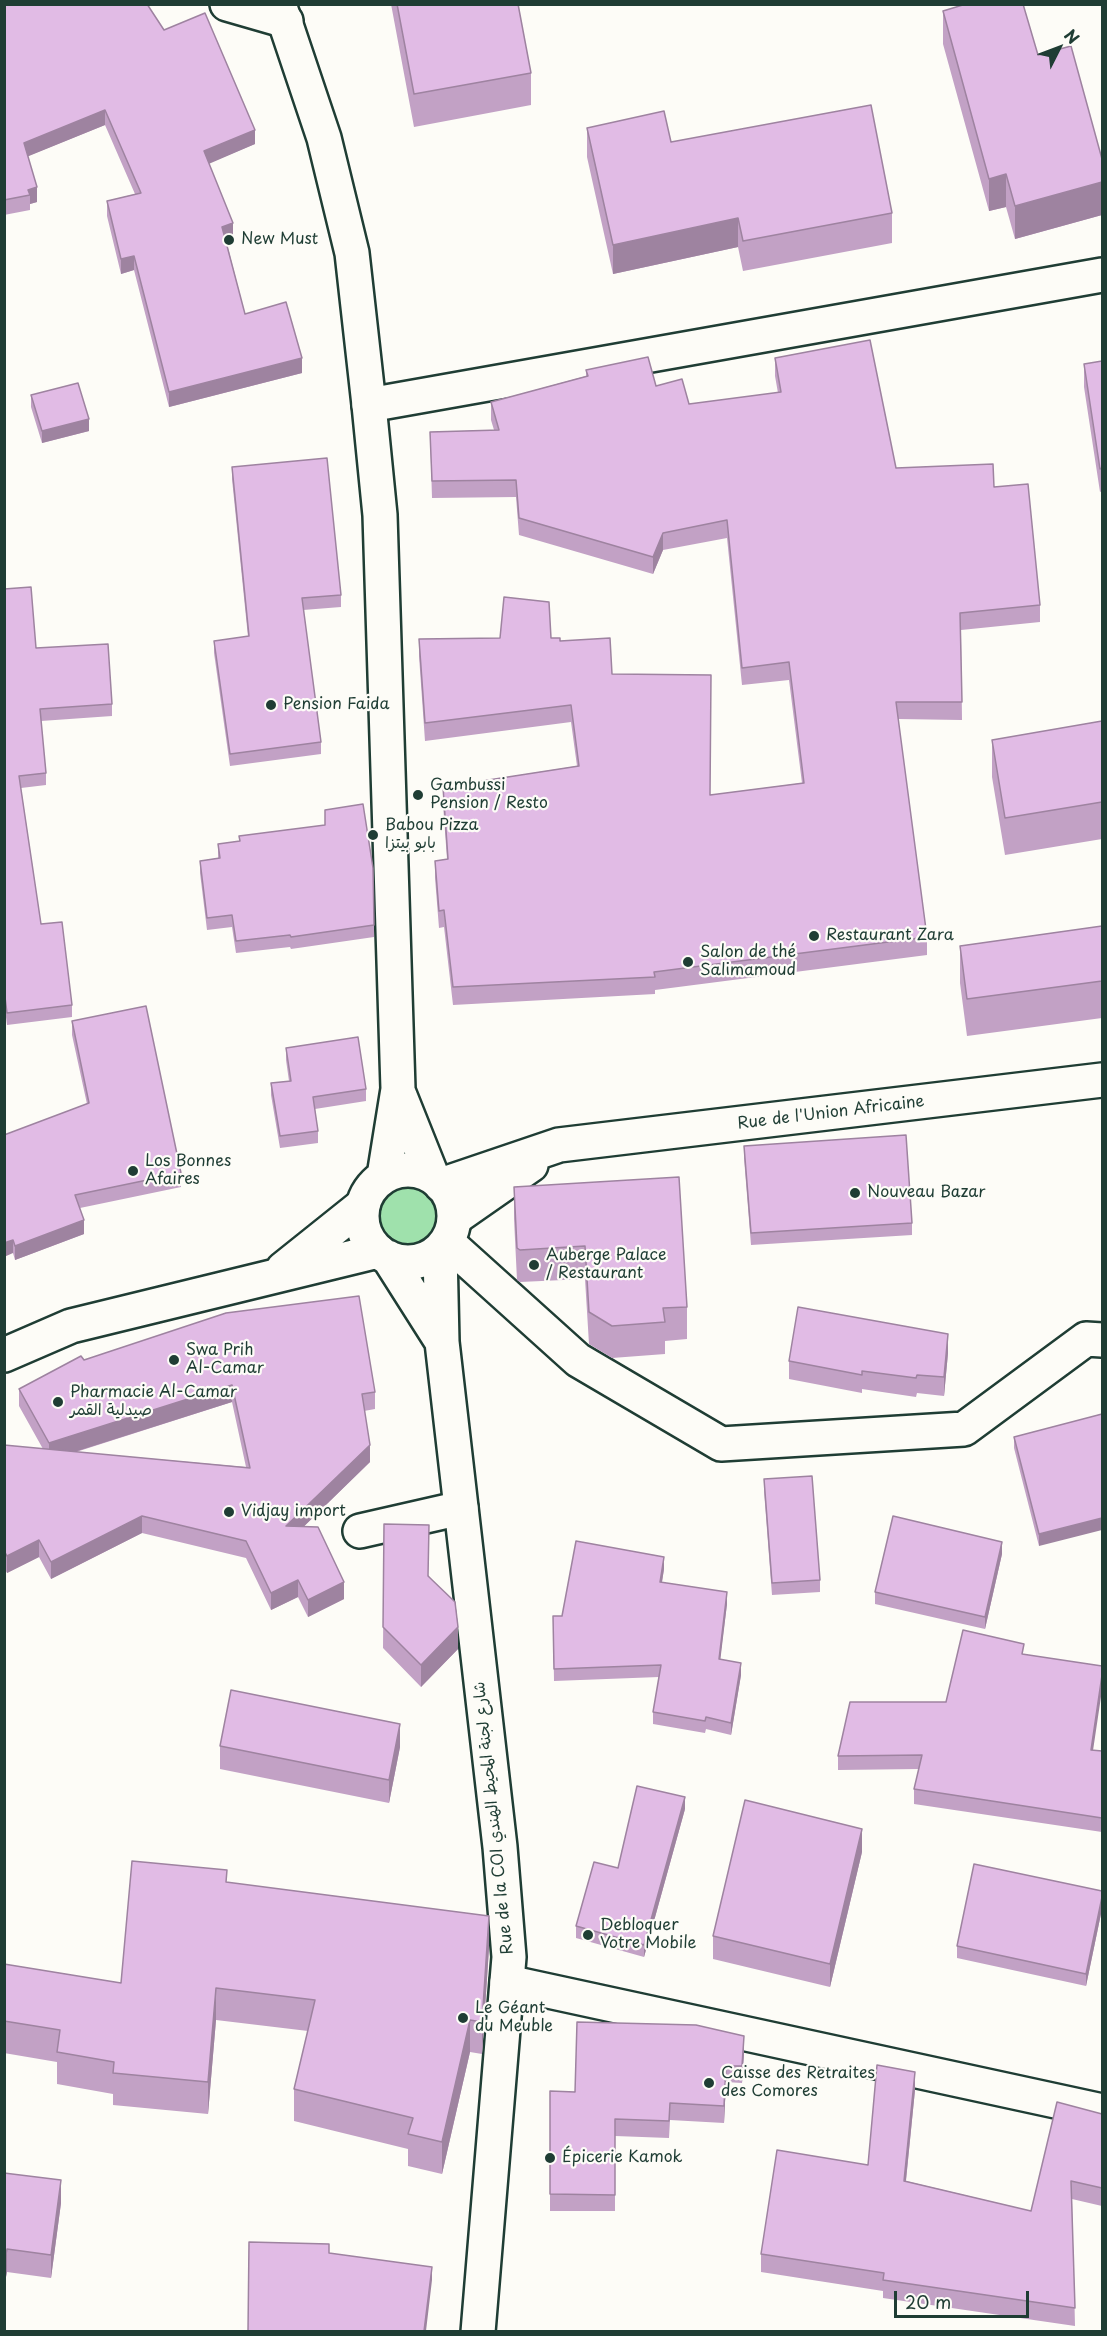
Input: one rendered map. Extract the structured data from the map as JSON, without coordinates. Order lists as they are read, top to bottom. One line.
{"streets":{"street":["Rue de l'Union Africaine","Rue de la COI شارع لجنة المحيط الهندي"]},"crossings":[["Rue de l'Union Africaine","Rue de la COI شارع لجنة المحيط الهندي"]],"places":["New Must","Pension Faida","Gambussi Pension / Resto","Babou Pizza بابو بيتزا","Restaurant Zara","Salon de thé Salimamoud","Los Bonnes Afaires","Nouveau Bazar","Auberge Palace / Restaurant","Swa Prih Al-Camar","Pharmacie Al-Camar صيدلية القمر","Vidjay import","Debloquer Votre Mobile","Le Géant du Meuble","Caisse des Retraites des Comores","Épicerie Kamok"],"scale_bar":"20 m","north":"top right"}
